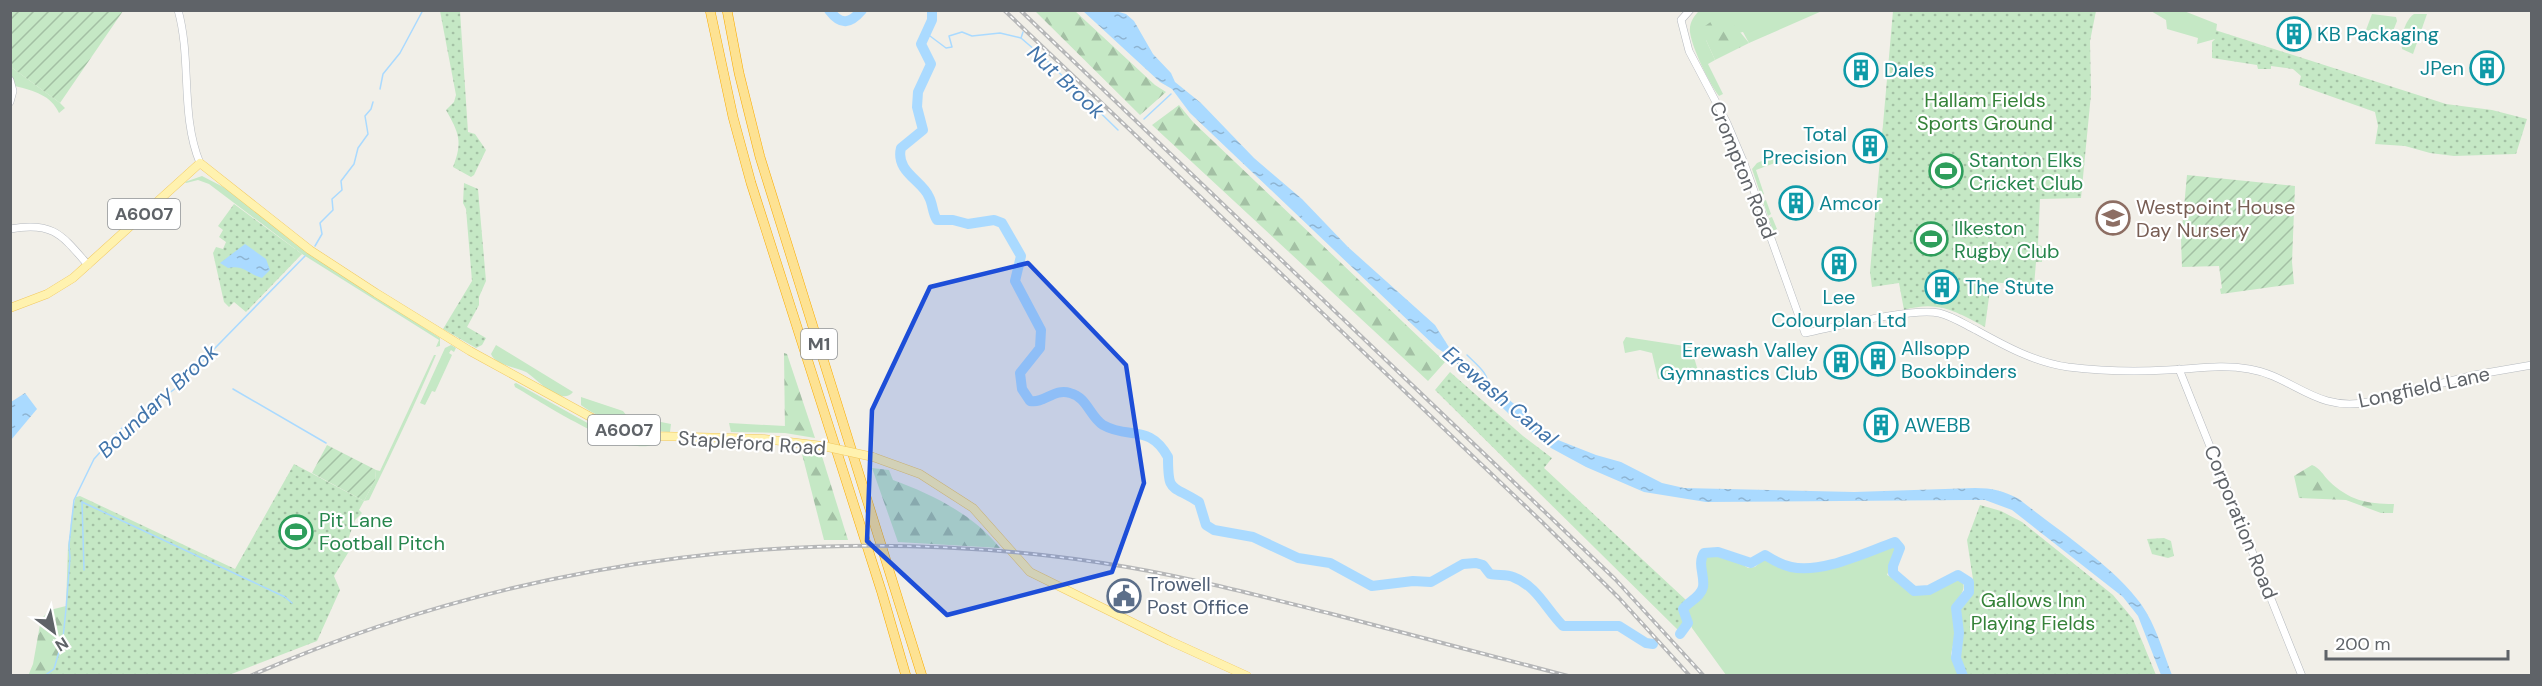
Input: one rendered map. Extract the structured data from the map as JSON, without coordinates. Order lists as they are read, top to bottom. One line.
{"streets":{"highway":["M1"],"main road":["A6007","Stapleford Road"],"street":["Crompton Road","Longfield Lane","Corporation Road"]},"crossings":[["Crompton Road","Longfield Lane"],["A6007","Stapleford Road"],["Longfield Lane","Corporation Road"]],"water":["Nut Brook","Erewash Canal","Boundary Brook"],"parks":["Hallam Fields Sports Ground","Gallows Inn Playing Fields"],"places":{"building":["KB Packaging","JPen","Dales","Total Precision","Amcor","Lee Colourplan Ltd","The Stute","Allsopp Bookbinders","Erewash Valley Gymnastics Club","AWEBB"],"sports":["Stanton Elks Cricket Club","Ilkeston Rugby Club","Pit Lane Football Pitch"],"school or university":["Westpoint House Day Nursery"],"public building":["Trowell Post Office"]},"scale_bar":"200 m","north":"bottom right"}
